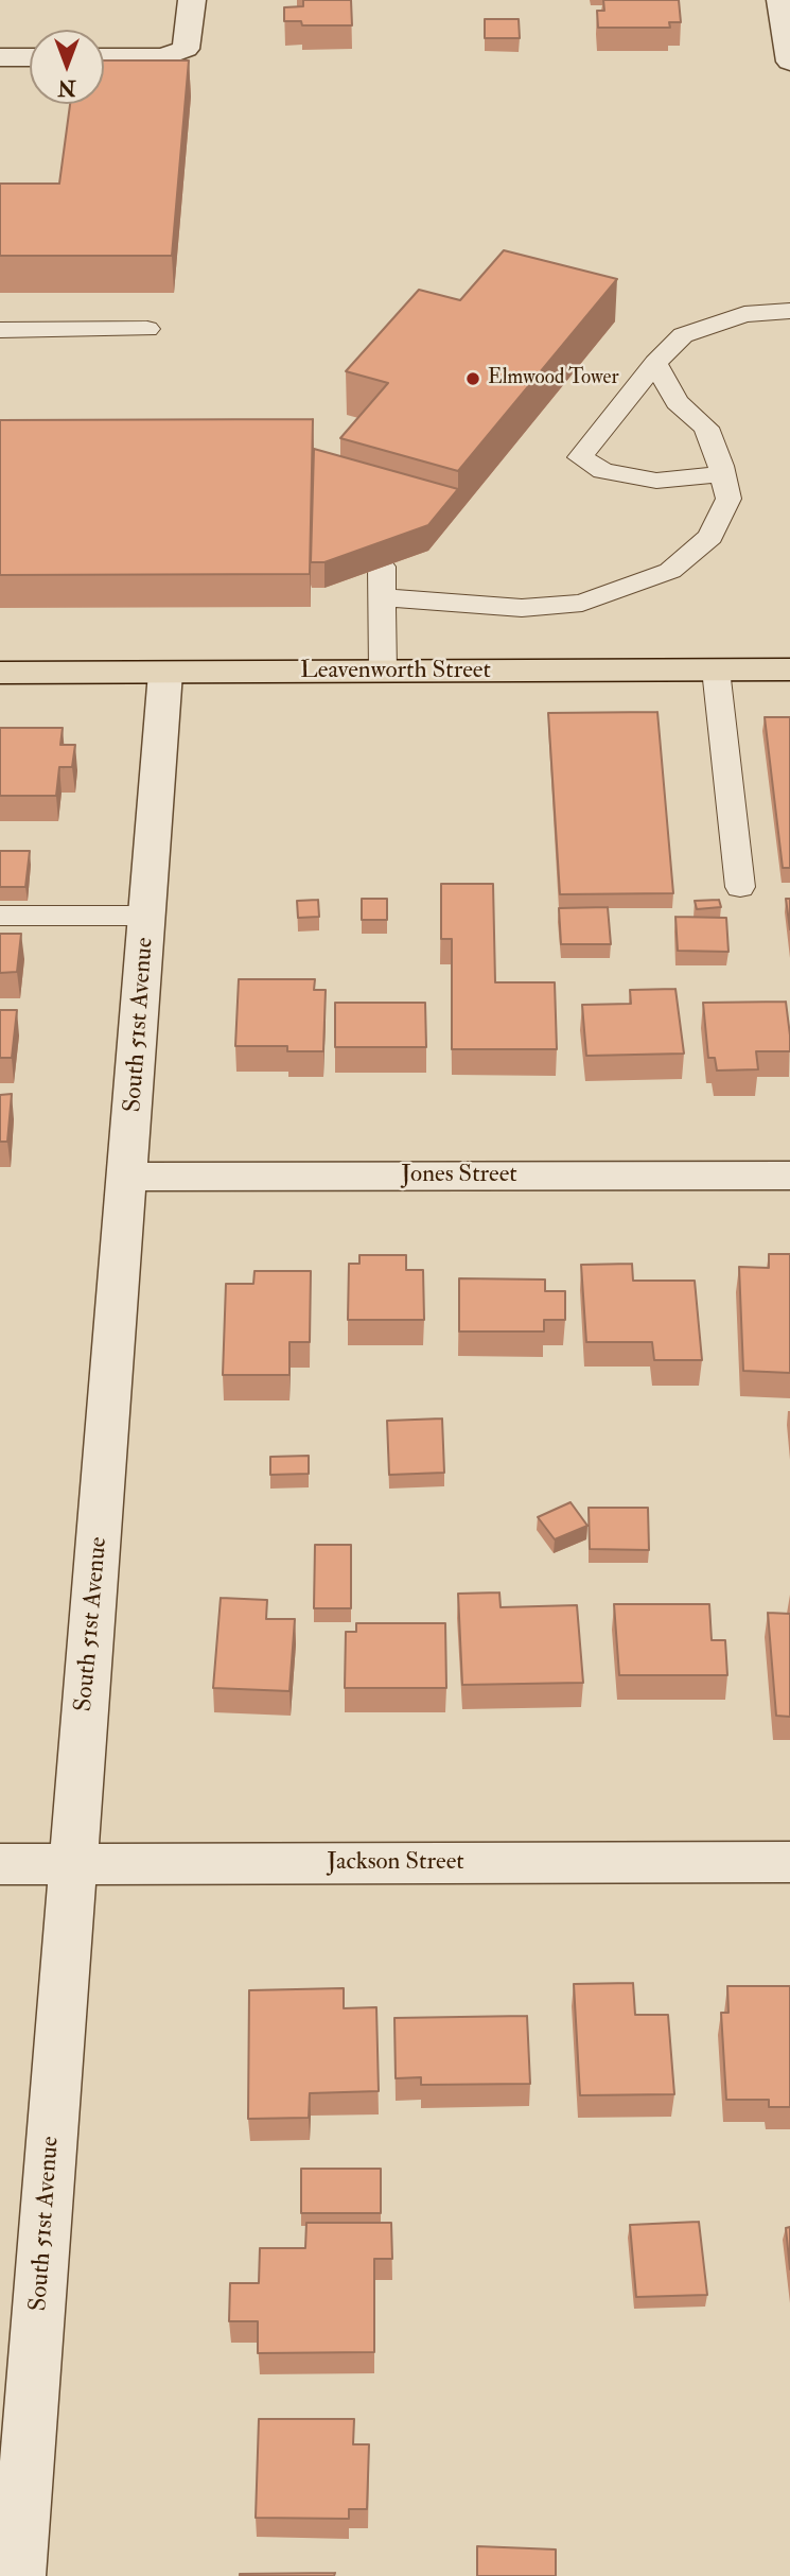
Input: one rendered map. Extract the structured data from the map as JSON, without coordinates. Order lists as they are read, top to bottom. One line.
{"streets":{"main road":["Leavenworth Street"],"street":["South 51st Avenue","Jones Street","Jackson Street"]},"crossings":[["Leavenworth Street","South 51st Avenue"],["South 51st Avenue","Jones Street"],["South 51st Avenue","Jackson Street"]],"places":["Elmwood Tower"],"north":"bottom"}
